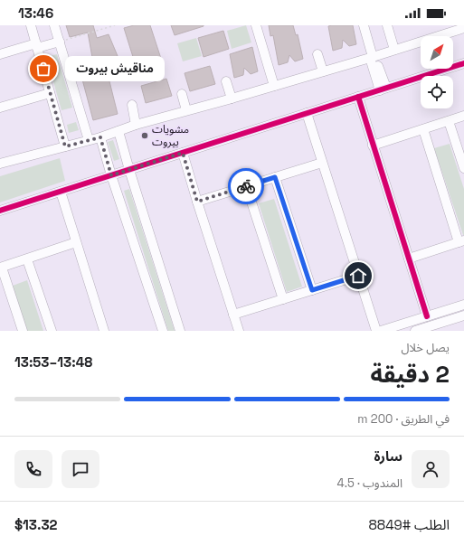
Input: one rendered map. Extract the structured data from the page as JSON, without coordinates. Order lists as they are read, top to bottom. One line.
{"places":["مناقيش بيروت","مشويات بيروت"],"north":"top right","page":{"status":"13:46","bubble":"مناقيش بيروت","heading":["2 دقيقة","يصل خلال","13:48–13:53"],"panel":["سارة","المندوب · 4.5","الطلب #8849","$13.32"],"bar":"في الطريق · 200 m"}}
